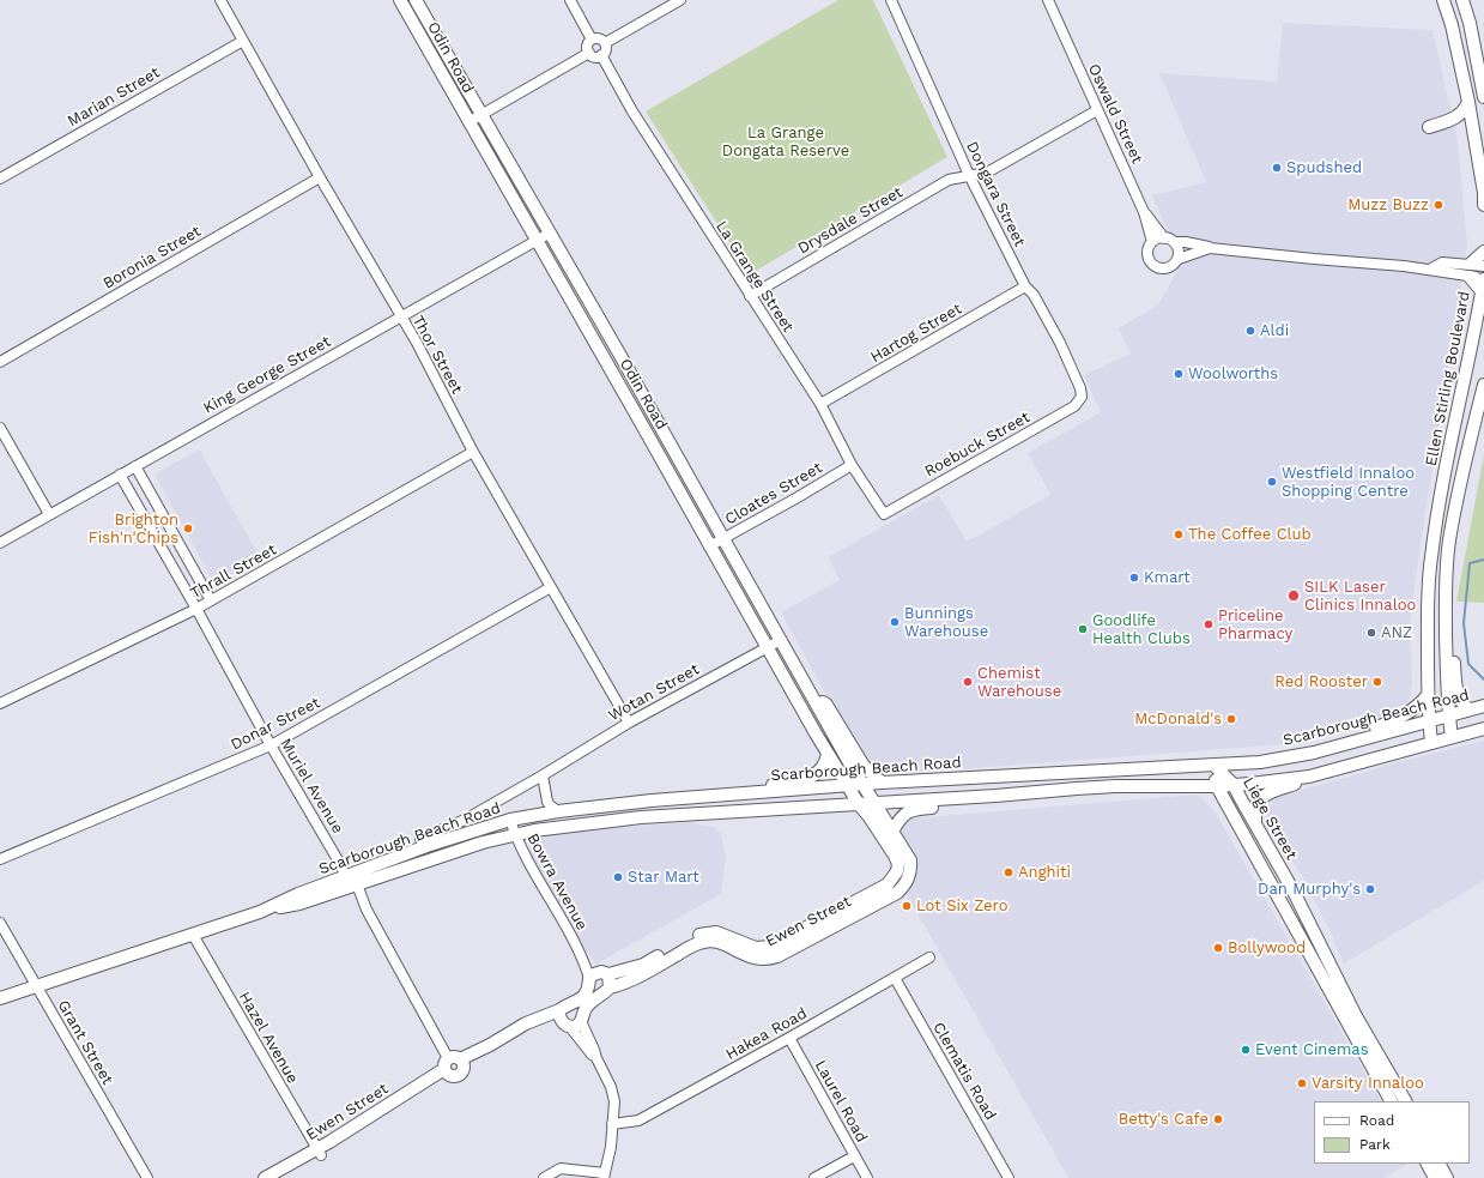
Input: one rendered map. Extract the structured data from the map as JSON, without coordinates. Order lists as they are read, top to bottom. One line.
{"streets":{"main road":["Odin Road","Ellen Stirling Boulevard","Scarborough Beach Road","Liege Street","Ewen Street"],"street":["Marian Street","Oswald Street","Dongara Street","Drysdale Street","Boronia Street","La Grange Street","Hartog Street","Thor Street","King George Street","Roebuck Street","Cloates Street","Thrall Street","Wotan Street","Donar Street","Muriel Avenue","Bowra Avenue","Hakea Road","Hazel Avenue","Grant Street","Clematis Road","Laurel Road"]},"crossings":[["Odin Road","King George Street"],["Odin Road","Cloates Street"],["Odin Road","Wotan Street"],["Odin Road","Scarborough Beach Road"],["Odin Road","Ewen Street"],["Marian Street","Thor Street"],["Oswald Street","Drysdale Street"],["Dongara Street","Drysdale Street"],["Dongara Street","Hartog Street"],["Dongara Street","Roebuck Street"],["Drysdale Street","La Grange Street"],["Boronia Street","Thor Street"],["La Grange Street","Hartog Street"],["La Grange Street","Roebuck Street"],["La Grange Street","Cloates Street"],["Thor Street","King George Street"],["Thor Street","Thrall Street"],["Thor Street","Wotan Street"],["Thor Street","Donar Street"],["King George Street","Muriel Avenue"],["Ellen Stirling Boulevard","Scarborough Beach Road"],["Thrall Street","Muriel Avenue"],["Scarborough Beach Road","Muriel Avenue"],["Scarborough Beach Road","Liege Street"],["Scarborough Beach Road","Bowra Avenue"],["Scarborough Beach Road","Ewen Street"],["Scarborough Beach Road","Hazel Avenue"],["Scarborough Beach Road","Grant Street"],["Donar Street","Muriel Avenue"],["Muriel Avenue","Ewen Street"],["Bowra Avenue","Ewen Street"],["Ewen Street","Hazel Avenue"],["Hakea Road","Clematis Road"],["Hakea Road","Laurel Road"]],"parks":["La Grange Dongata Reserve"],"places":["Spudshed","Muzz Buzz","Aldi","Woolworths","Westfield Innaloo Shopping Centre","Brighton Fish'n'Chips","The Coffee Club","Kmart","SILK Laser Clinics Innaloo","Bunnings Warehouse","Priceline Pharmacy","Goodlife Health Clubs","ANZ","Chemist Warehouse","Red Rooster","McDonald's","Anghiti","Star Mart","Dan Murphy's","Lot Six Zero","Bollywood","Event Cinemas","Varsity Innaloo","Betty's Cafe"],"legend":["Road","Park"]}
